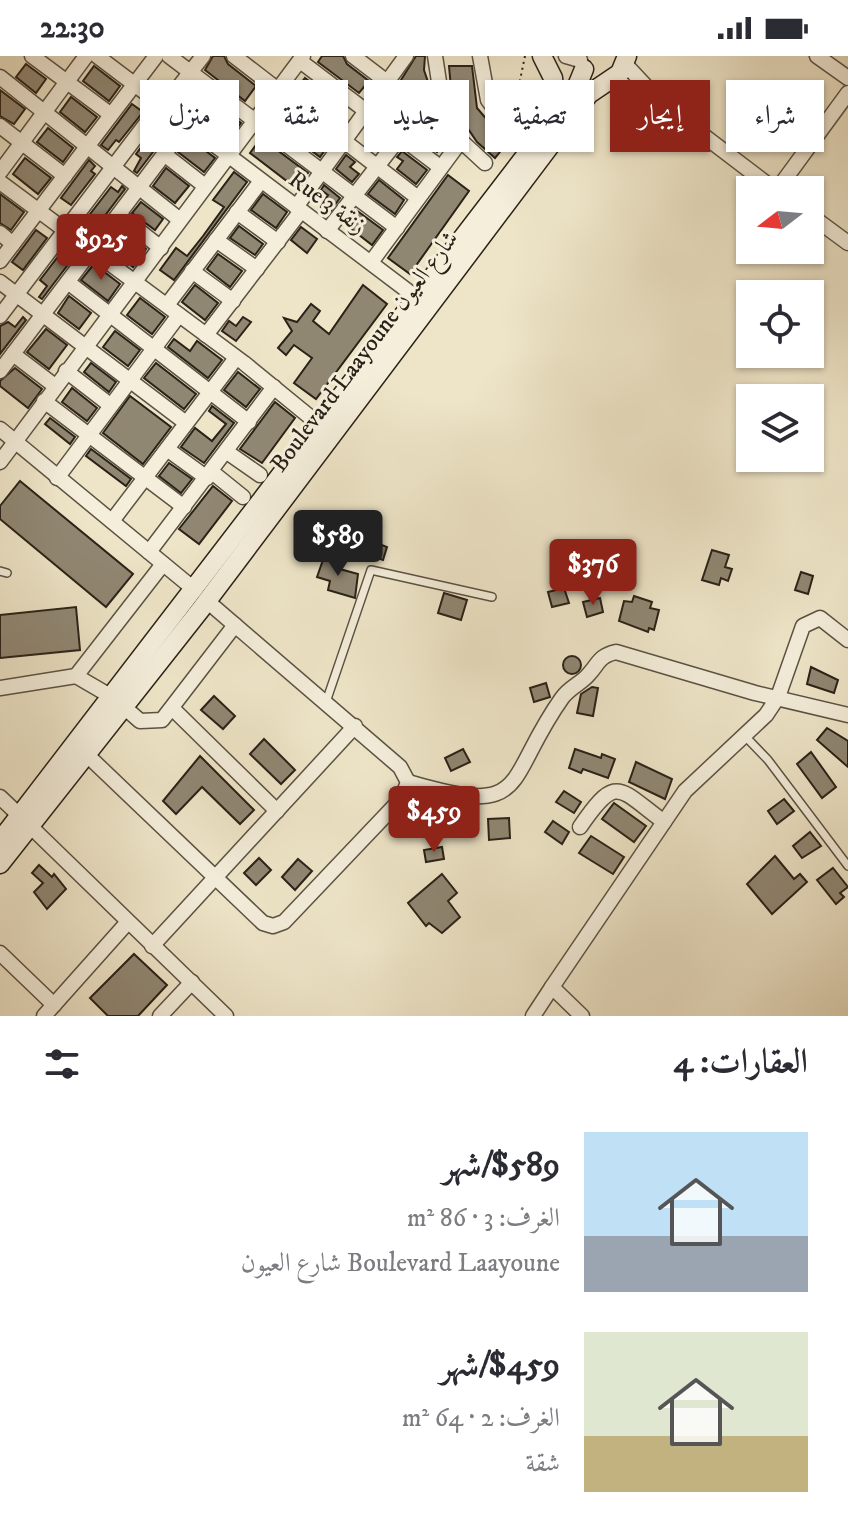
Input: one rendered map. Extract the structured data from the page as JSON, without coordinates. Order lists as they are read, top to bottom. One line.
{"streets":{"street":["Rue 3 زنقة","Boulevard Laayoune شارع العيون"]},"crossings":[["Rue 3 زنقة","Boulevard Laayoune شارع العيون"]],"north":"left","page":{"status":"22:30","chip":["شراء","إيجار","تصفية","جديد","شقة","منزل"],"price":["$925","$589","$376","$459"],"heading":"العقارات: 4","list":[{"name":"$589/شهر","note":"الغرف: 3 · 86 m² · Boulevard Laayoune شارع العيون"},{"name":"$459/شهر","note":"الغرف: 2 · 64 m² · شقة"}]}}
